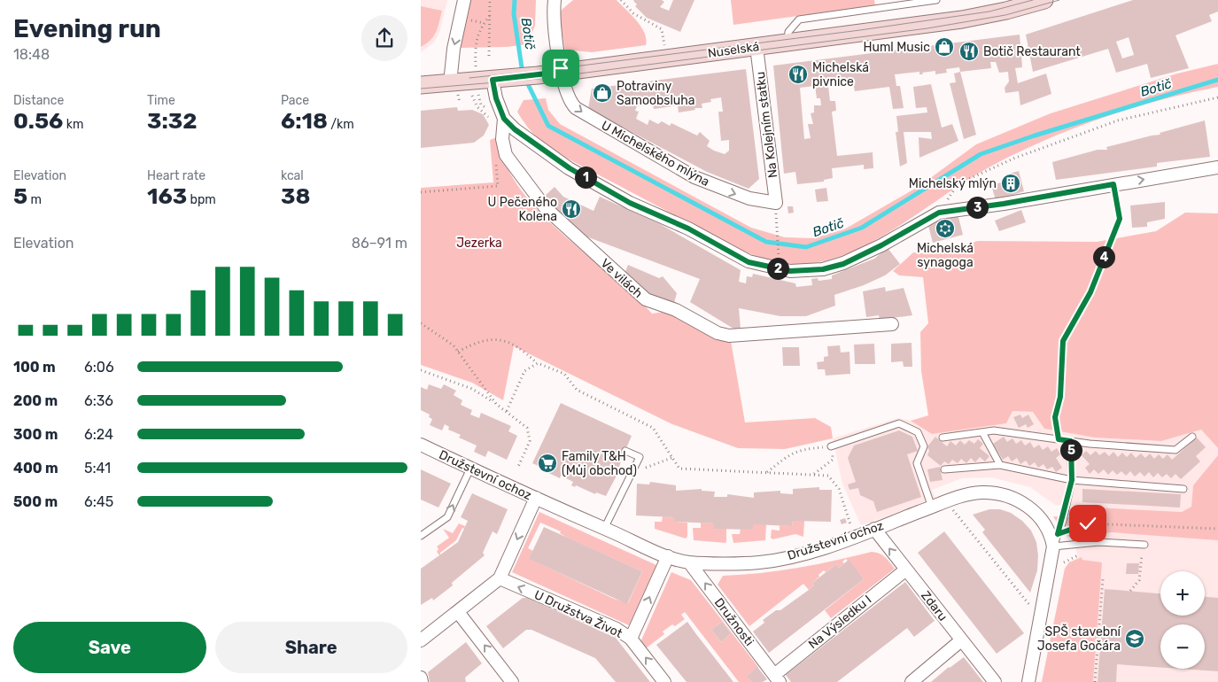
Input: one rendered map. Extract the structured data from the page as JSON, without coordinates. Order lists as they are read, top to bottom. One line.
{"streets":{"street":["Nuselská","Na Kolejním statku","U Michelského mlýna","Ve vilách","Družstevní ochoz","Zdaru","U Družstva Život","Družnosti","Na Výsledku I"]},"crossings":[["Nuselská","Na Kolejním statku"],["Nuselská","U Michelského mlýna"],["Na Kolejním statku","U Michelského mlýna"],["Družstevní ochoz","Zdaru"],["Družstevní ochoz","Družnosti"],["Zdaru","Na Výsledku I"],["Družnosti","Na Výsledku I"]],"one_way":["U Michelského mlýna","Družnosti"],"water":["Botič"],"parks":["Jezerka"],"places":{"shop":["Huml Music","Potraviny Samoobsluha"],"restaurant":["Botič Restaurant","Michelská pivnice","U Pečeného Kolena"],"building":["Michelský mlýn"],"synagogue":["Michelská synagoga"],"supermarket":["Family T&H (Můj obchod)"],"school or university":["SPŠ stavební Josefa Gočára"]},"page":{"heading":["Evening run","18:48"],"stats":[["Distance","0.56 km"],["Time","3:32"],["Pace","6:18 /km"],["Elevation","5 m"],["Heart rate","163 bpm"],["kcal","38"]],"pins":["1","3","4","2","5"],"chart":["Elevation","86–91 m"],"list":[{"name":"100 m","note":"6:06"},{"name":"200 m","note":"6:36"},{"name":"300 m","note":"6:24"},{"name":"400 m","note":"5:41"},{"name":"500 m","note":"6:45"}],"map_buttons":["+","−"],"buttons":["Save","Share"]}}
